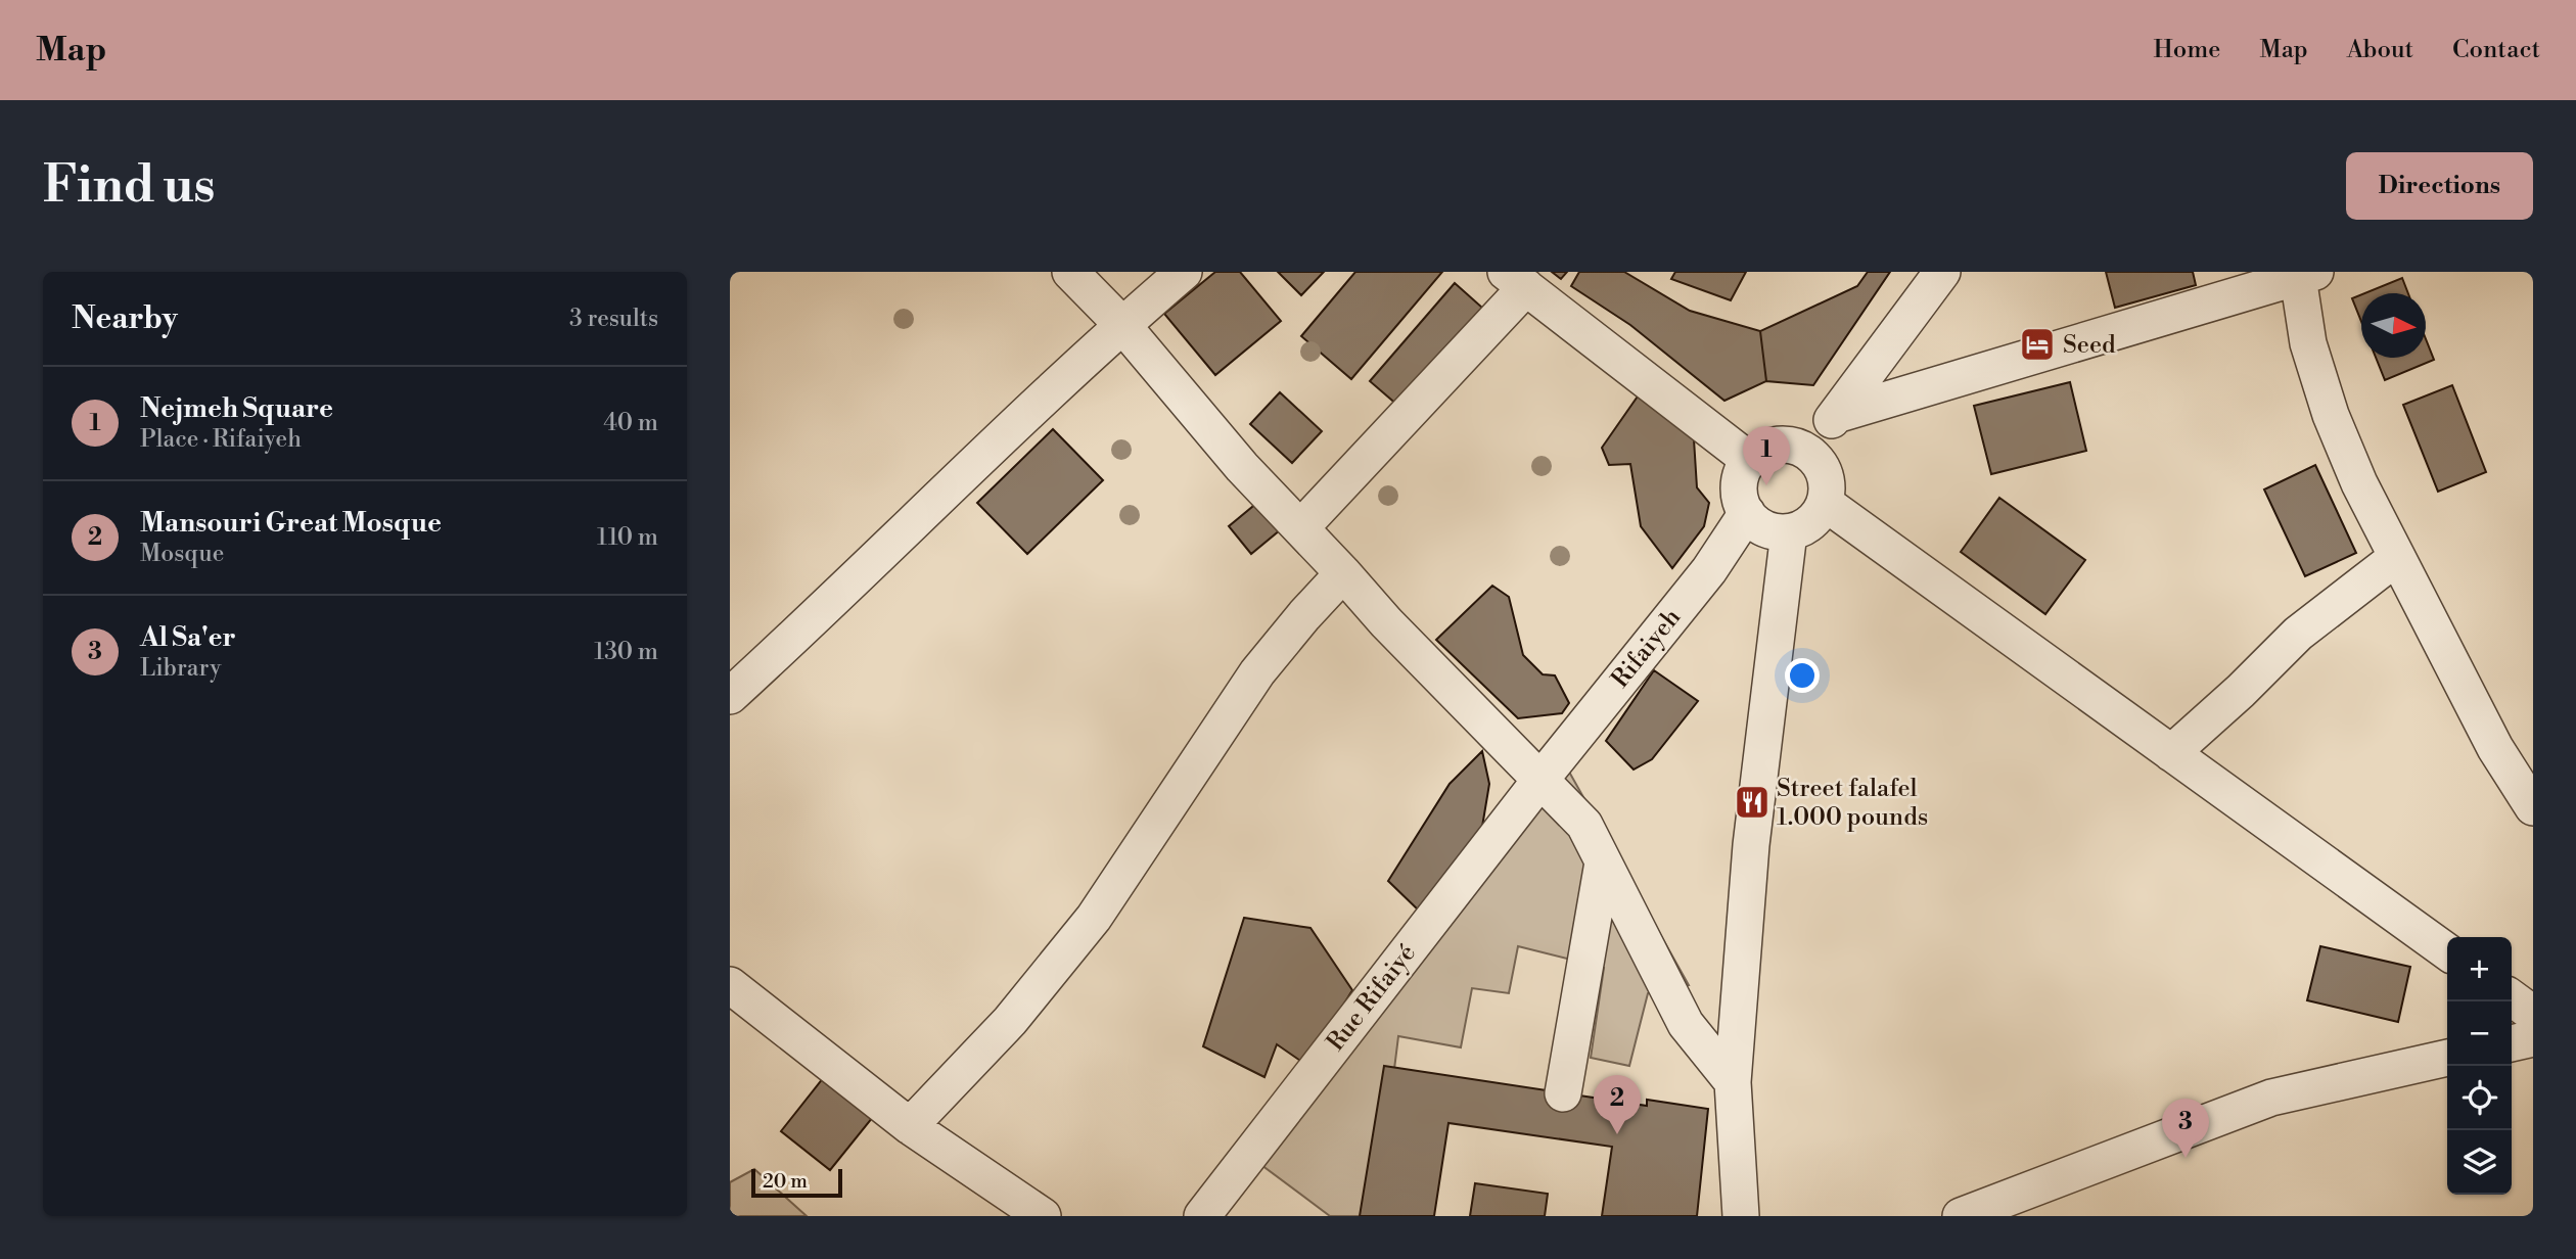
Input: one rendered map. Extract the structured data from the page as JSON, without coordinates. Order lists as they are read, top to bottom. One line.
{"streets":{"street":["Rifaiyeh","Rue Rifaiyé"]},"crossings":[["Rifaiyeh","Rue Rifaiyé"]],"places":{"hotel":["Seed"],"restaurant":["Street falafel 1.000 pounds"]},"scale_bar":"20 m","north":"right","page":{"header":"Map","nav":["Home","Map","About","Contact"],"buttons":"Directions","title":"Find us","heading":["Nearby","3 results"],"list":[{"mark":"1","name":"Nejmeh Square","note":"Place · Rifaiyeh","value":"40 m"},{"mark":"2","name":"Mansouri Great Mosque","note":"Mosque","value":"110 m"},{"mark":"3","name":"Al Sa'er","note":"Library","value":"130 m"}],"pins":["1","2","3"],"map_buttons":["+","−"],"scale":"20 m"}}
